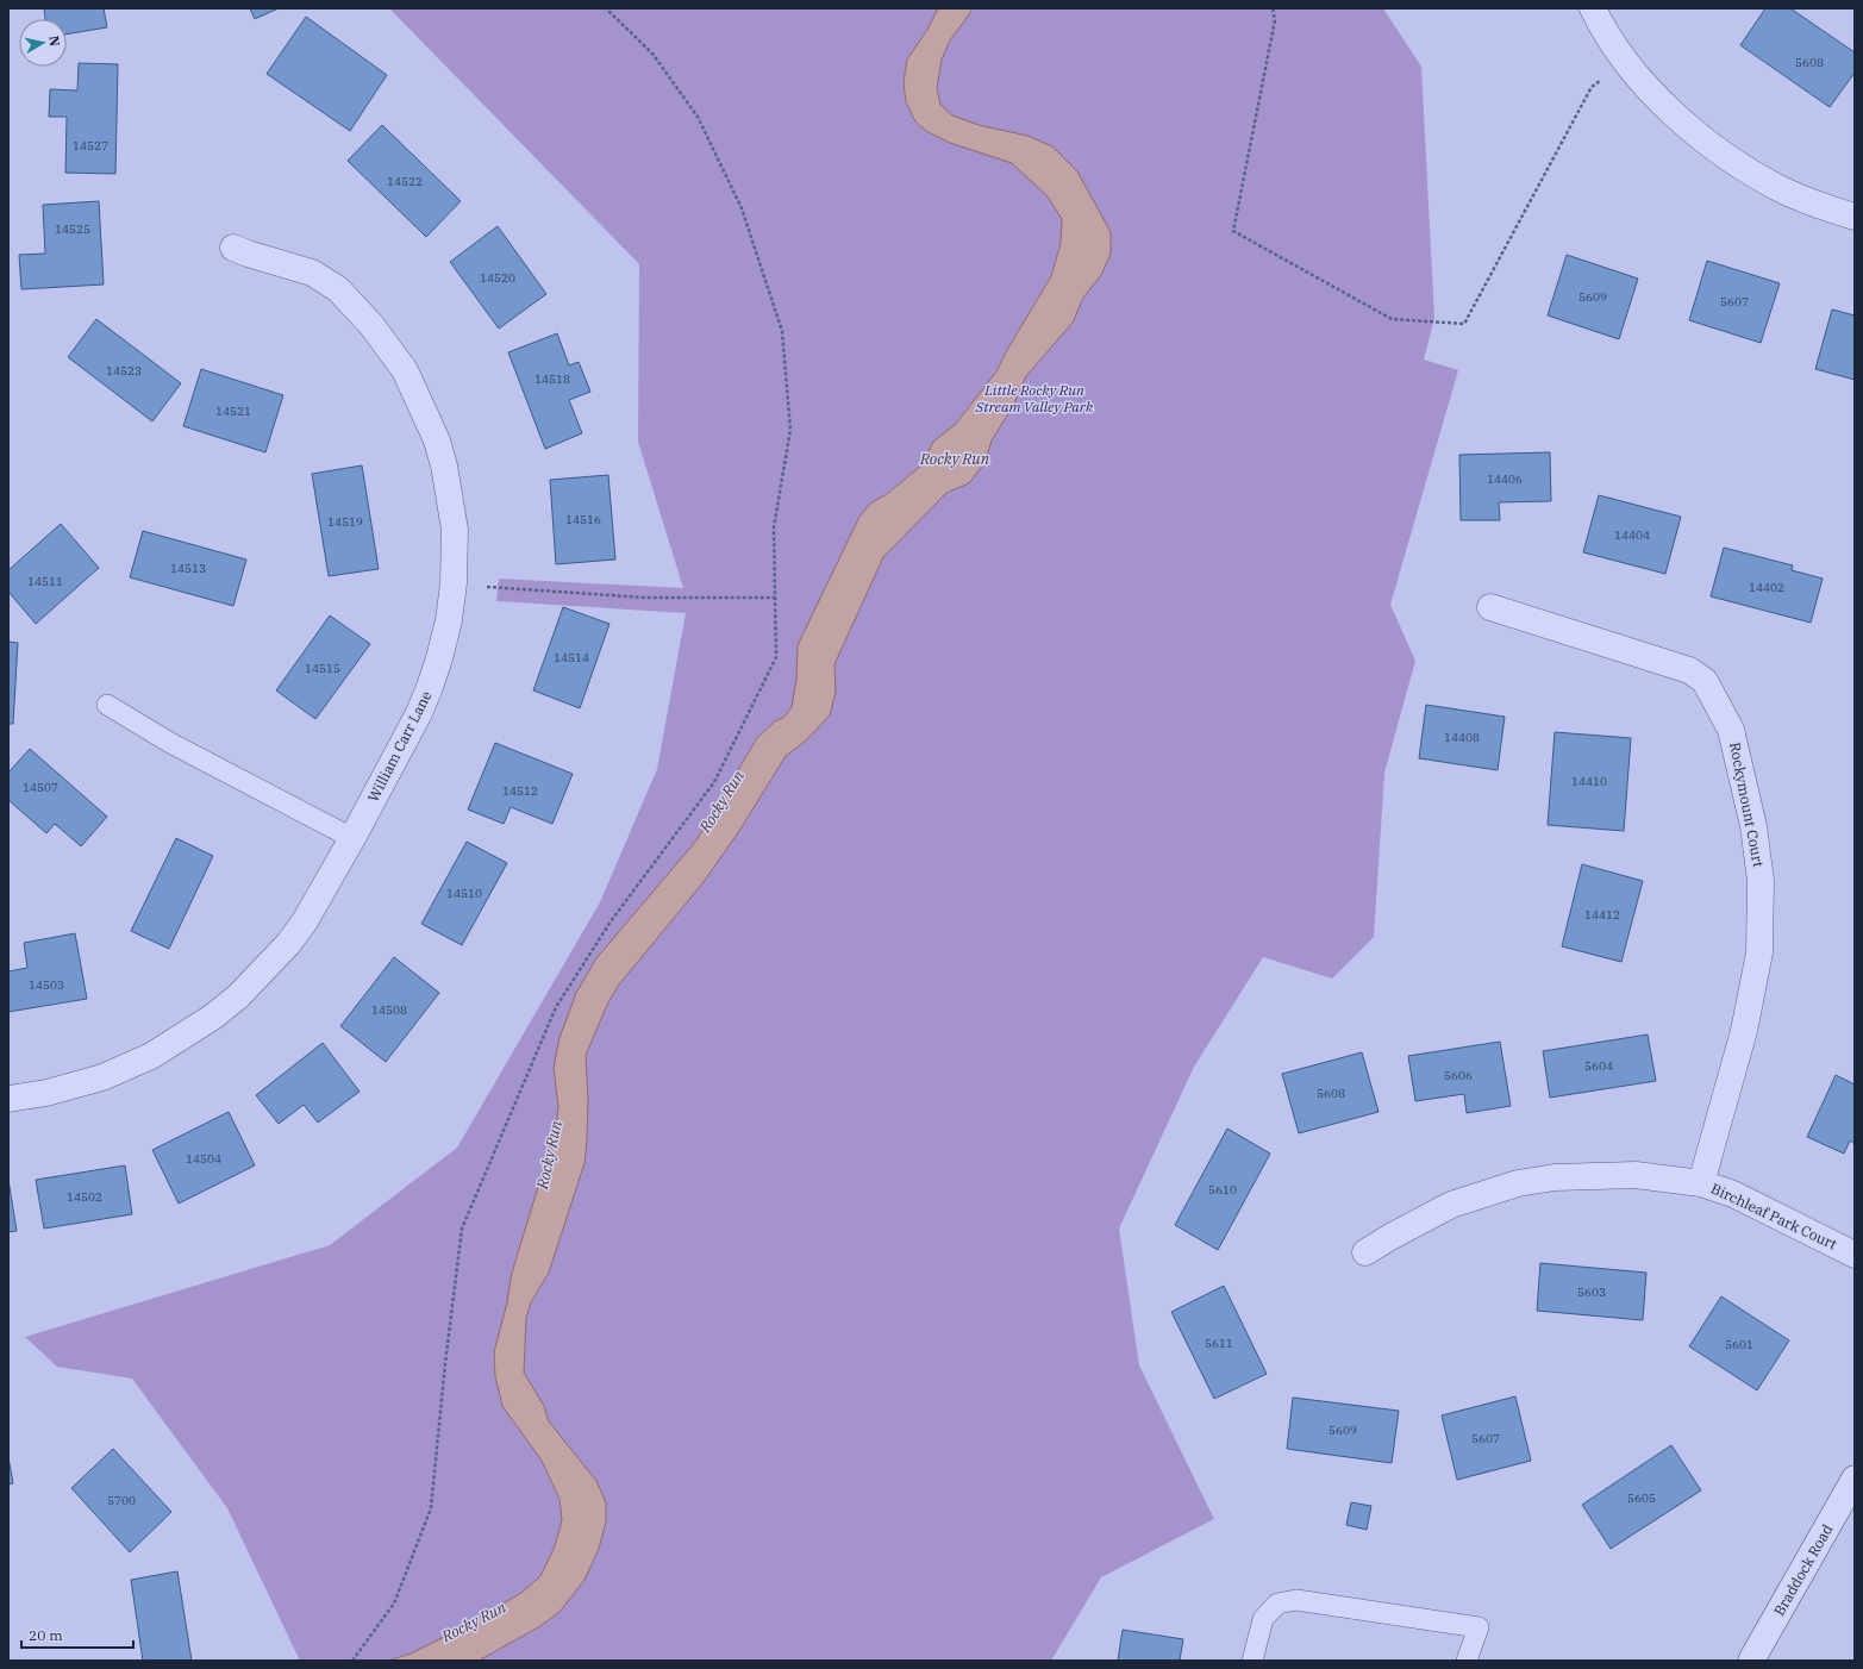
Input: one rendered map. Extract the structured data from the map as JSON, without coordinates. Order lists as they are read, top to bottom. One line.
{"streets":{"street":["William Carr Lane","Rockymount Court","Birchleaf Park Court","Braddock Road"]},"crossings":[["Rockymount Court","Birchleaf Park Court"]],"water":["Rocky Run"],"parks":["Little Rocky Run Stream Valley Park"],"house_numbers":["5608","14527","14522","14525","14520","5609","5607","14523","14518","14521","14406","14516","14519","14404","14513","14511","14402","14514","14515","14408","14410","14507","14512","14510","14412","14503","14508","5604","5606","5608","14504","5610","14502","5603","5611","5601","5609","5607","5605","5700"],"scale_bar":"20 m","north":"right"}
